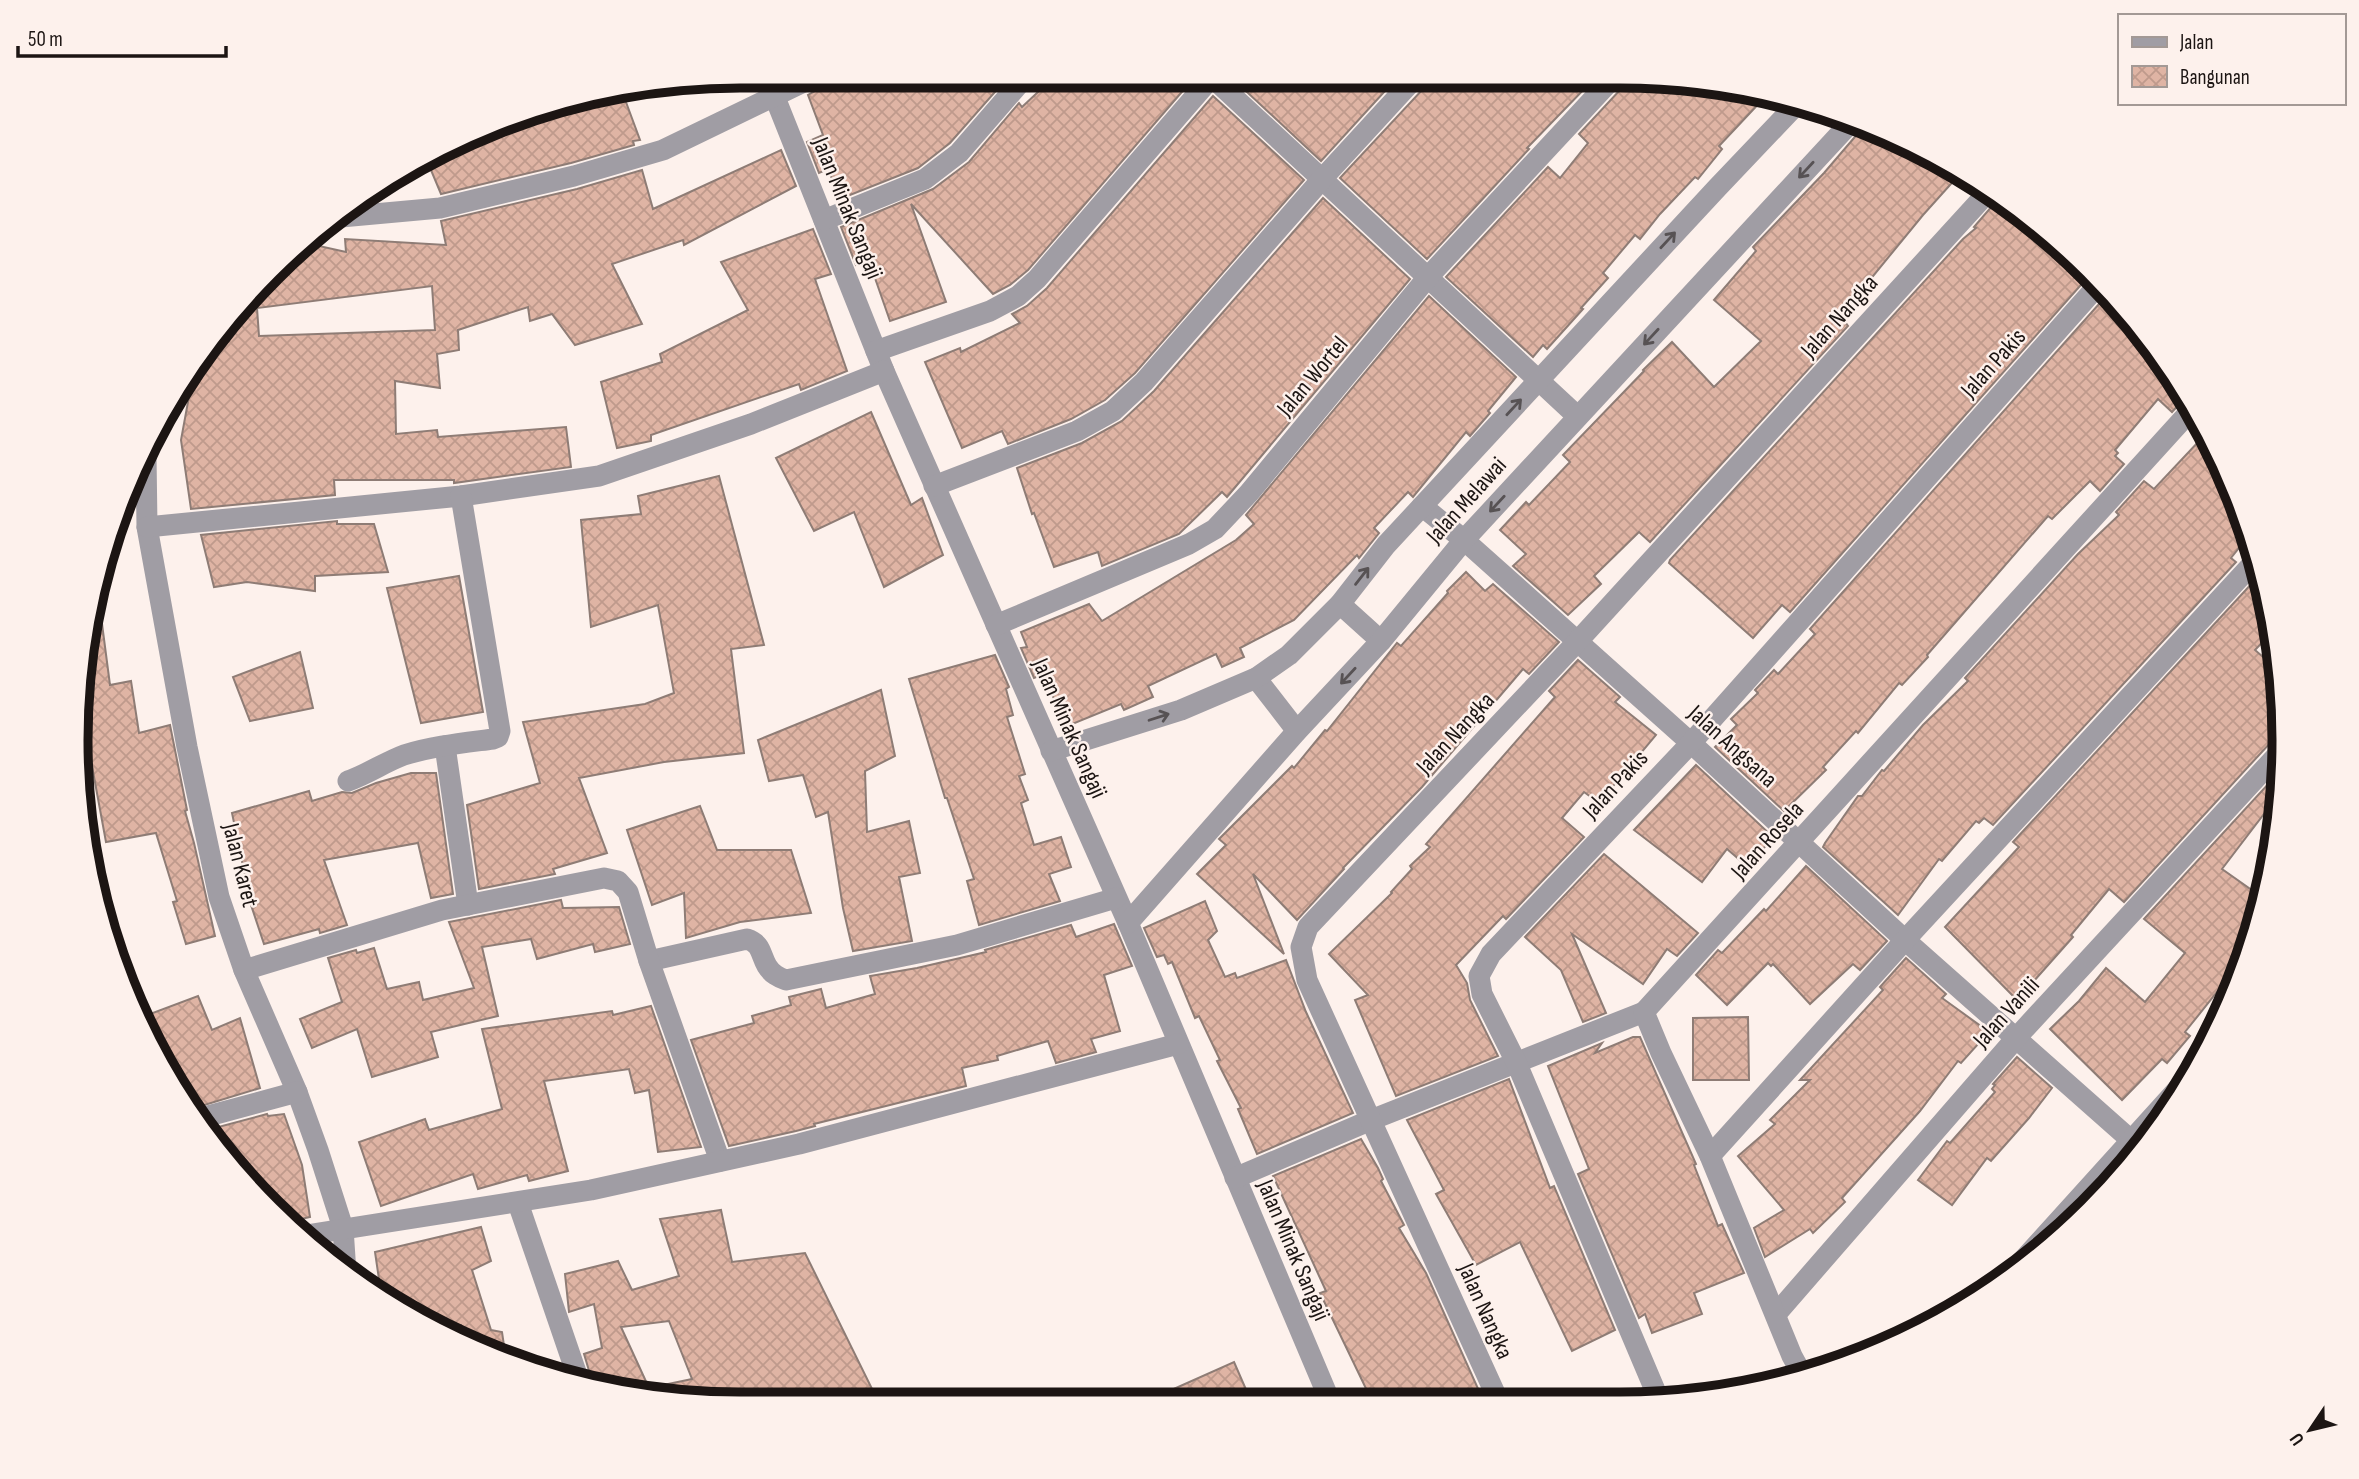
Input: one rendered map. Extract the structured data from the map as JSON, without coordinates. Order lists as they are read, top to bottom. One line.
{"streets":{"street":["Jalan Minak Sangaji","Jalan Nangka","Jalan Pakis","Jalan Wortel","Jalan Melawai","Jalan Angsana","Jalan Rosela","Jalan Karet","Jalan Vanili"]},"crossings":[["Jalan Minak Sangaji","Jalan Wortel"],["Jalan Minak Sangaji","Jalan Melawai"],["Jalan Nangka","Jalan Angsana"],["Jalan Pakis","Jalan Angsana"],["Jalan Melawai","Jalan Angsana"],["Jalan Angsana","Jalan Rosela"],["Jalan Angsana","Jalan Vanili"]],"legend":["Jalan","Bangunan"],"scale_bar":"50 m","north":"bottom left"}
